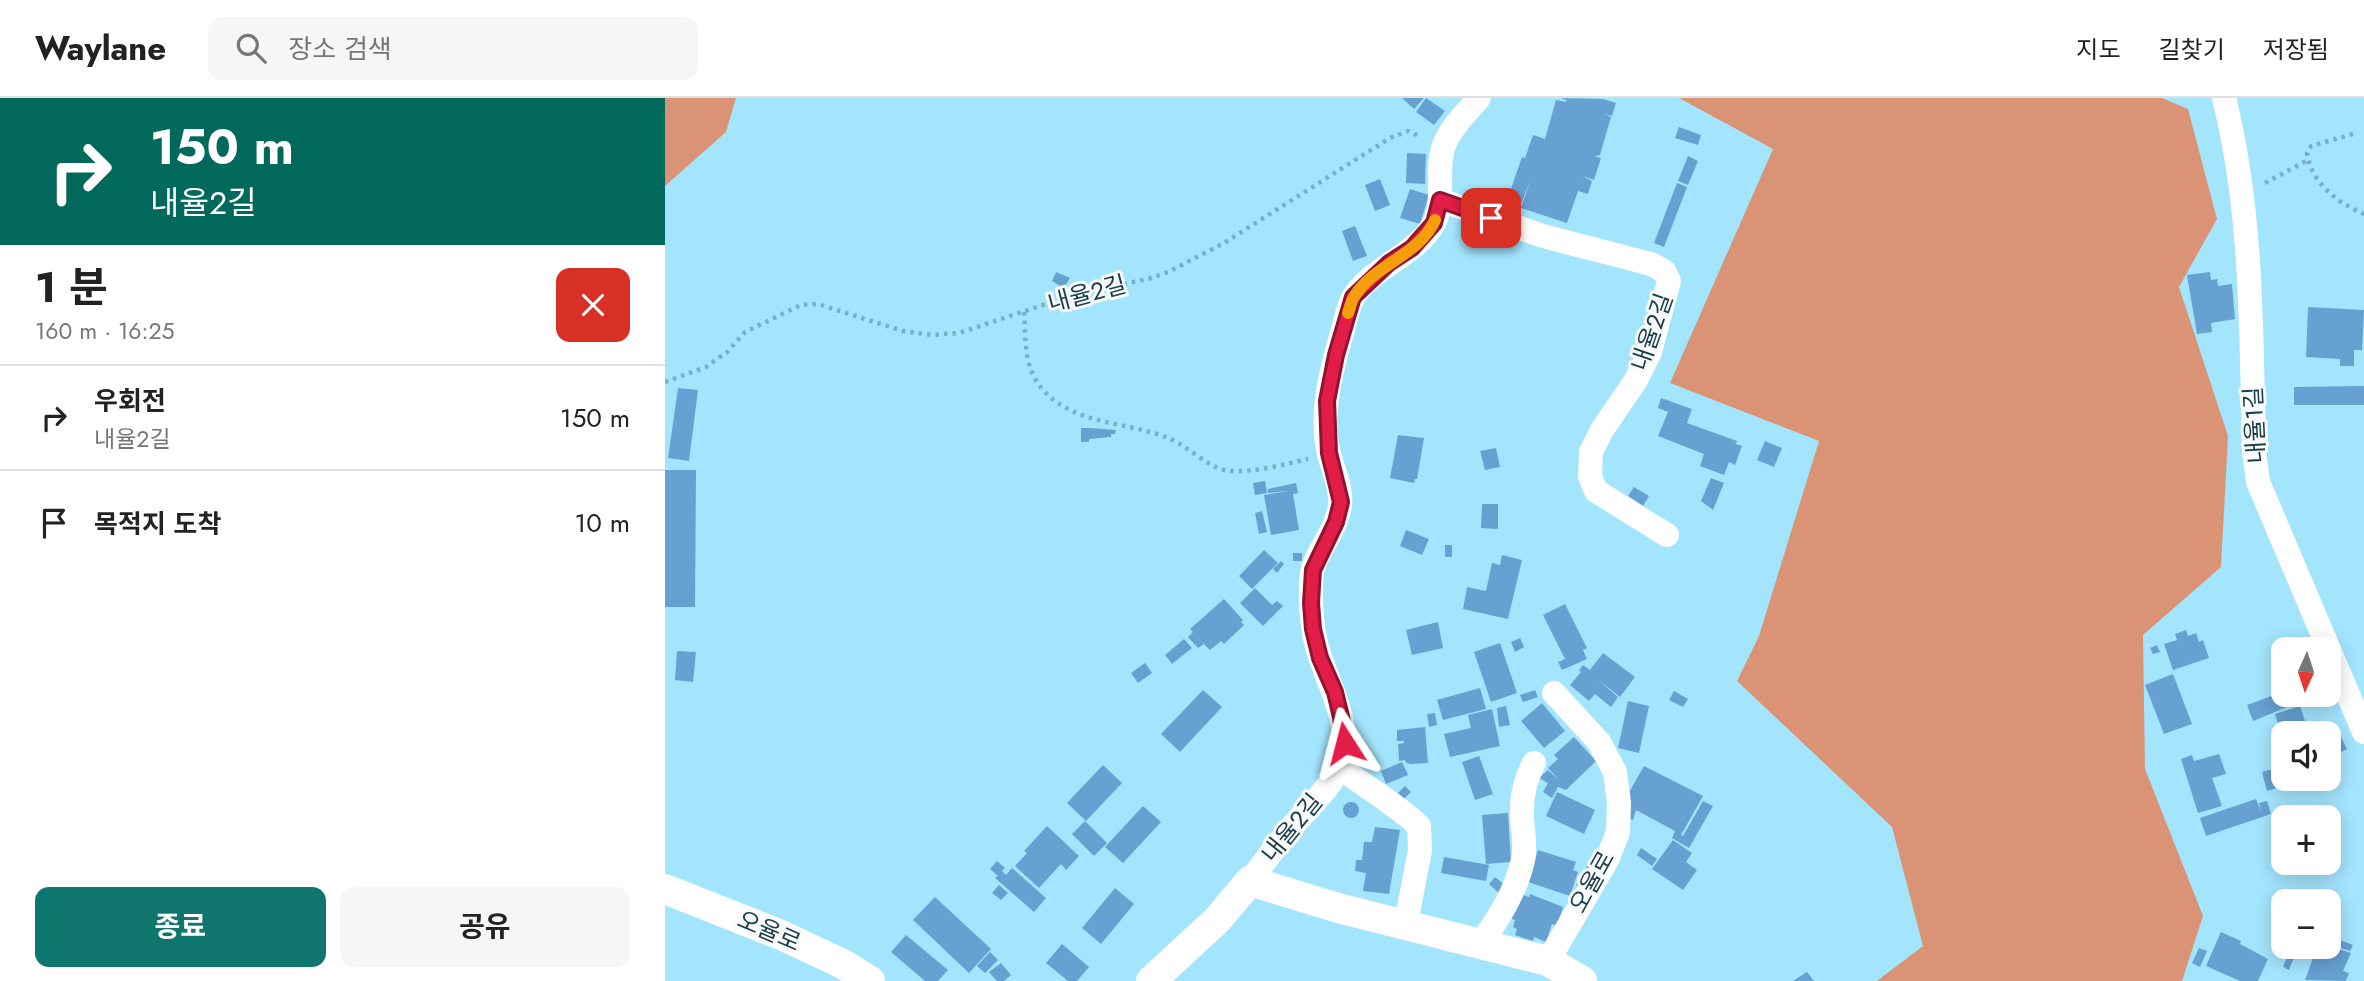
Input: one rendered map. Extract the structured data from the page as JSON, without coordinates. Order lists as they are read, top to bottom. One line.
{"streets":{"street":["내율2길","내율1길","오율로"]},"north":"bottom","page":{"header":"Waylane","search":"장소 검색","nav":["지도","길찾기","저장됨"],"turn":["150 m","내율2길"],"heading":["1 분","160 m · 16:25"],"list":[{"name":"우회전","note":"내율2길","value":"150 m"},{"name":"목적지 도착","value":"10 m"}],"map_buttons":["+","−"],"buttons":["종료","공유"]}}
